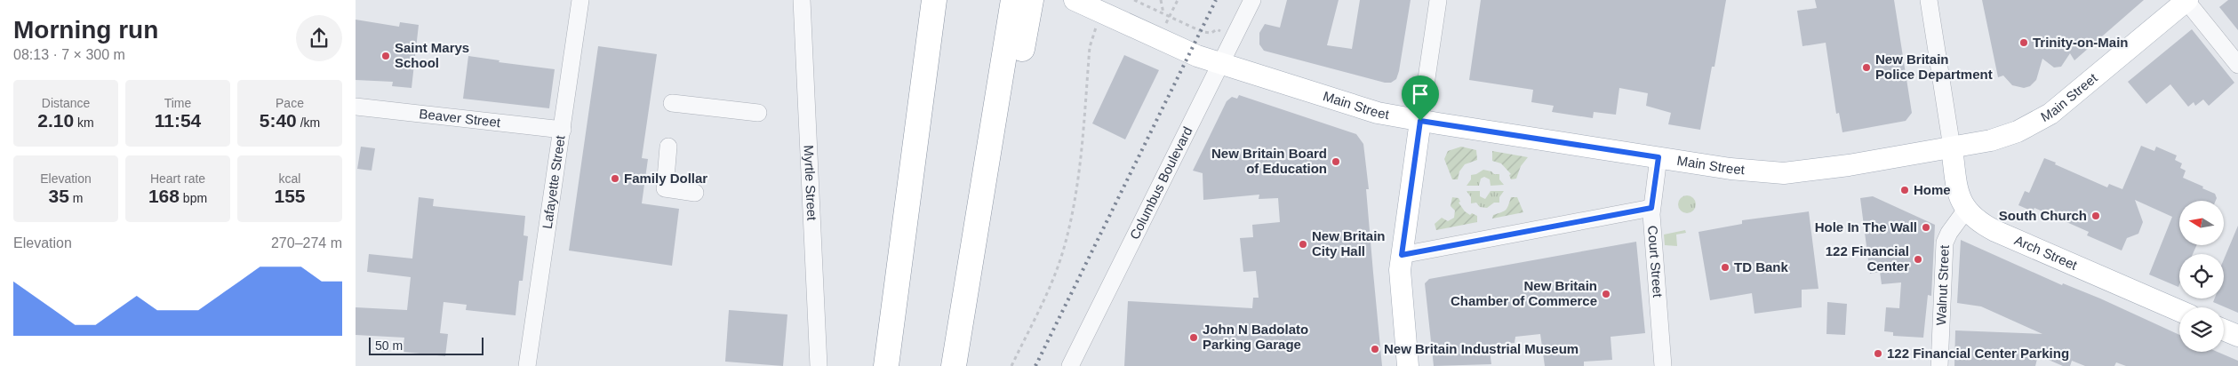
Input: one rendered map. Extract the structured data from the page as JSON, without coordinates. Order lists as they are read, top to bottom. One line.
{"streets":{"main road":["Main Street","Arch Street"],"street":["Beaver Street","Lafayette Street","Myrtle Street","Columbus Boulevard","Court Street","Walnut Street"]},"crossings":[["Main Street","Columbus Boulevard"],["Main Street","Arch Street"],["Main Street","Court Street"],["Beaver Street","Lafayette Street"],["Arch Street","Walnut Street"]],"places":["Trinity-on-Main","Saint Marys School","New Britain Police Department","New Britain Board of Education","Family Dollar","Home","South Church","Hole In The Wall","New Britain City Hall","122 Financial Center","TD Bank","New Britain Chamber of Commerce","John N Badolato Parking Garage","New Britain Industrial Museum","122 Financial Center Parking"],"scale_bar":"50 m","north":"left","page":{"heading":["Morning run","08:13 · 7 × 300 m"],"stats":[["Distance","2.10 km"],["Time","11:54"],["Pace","5:40 /km"],["Elevation","35 m"],["Heart rate","168 bpm"],["kcal","155"]],"chart":["Elevation","270–274 m"],"scale":"50 m"}}
